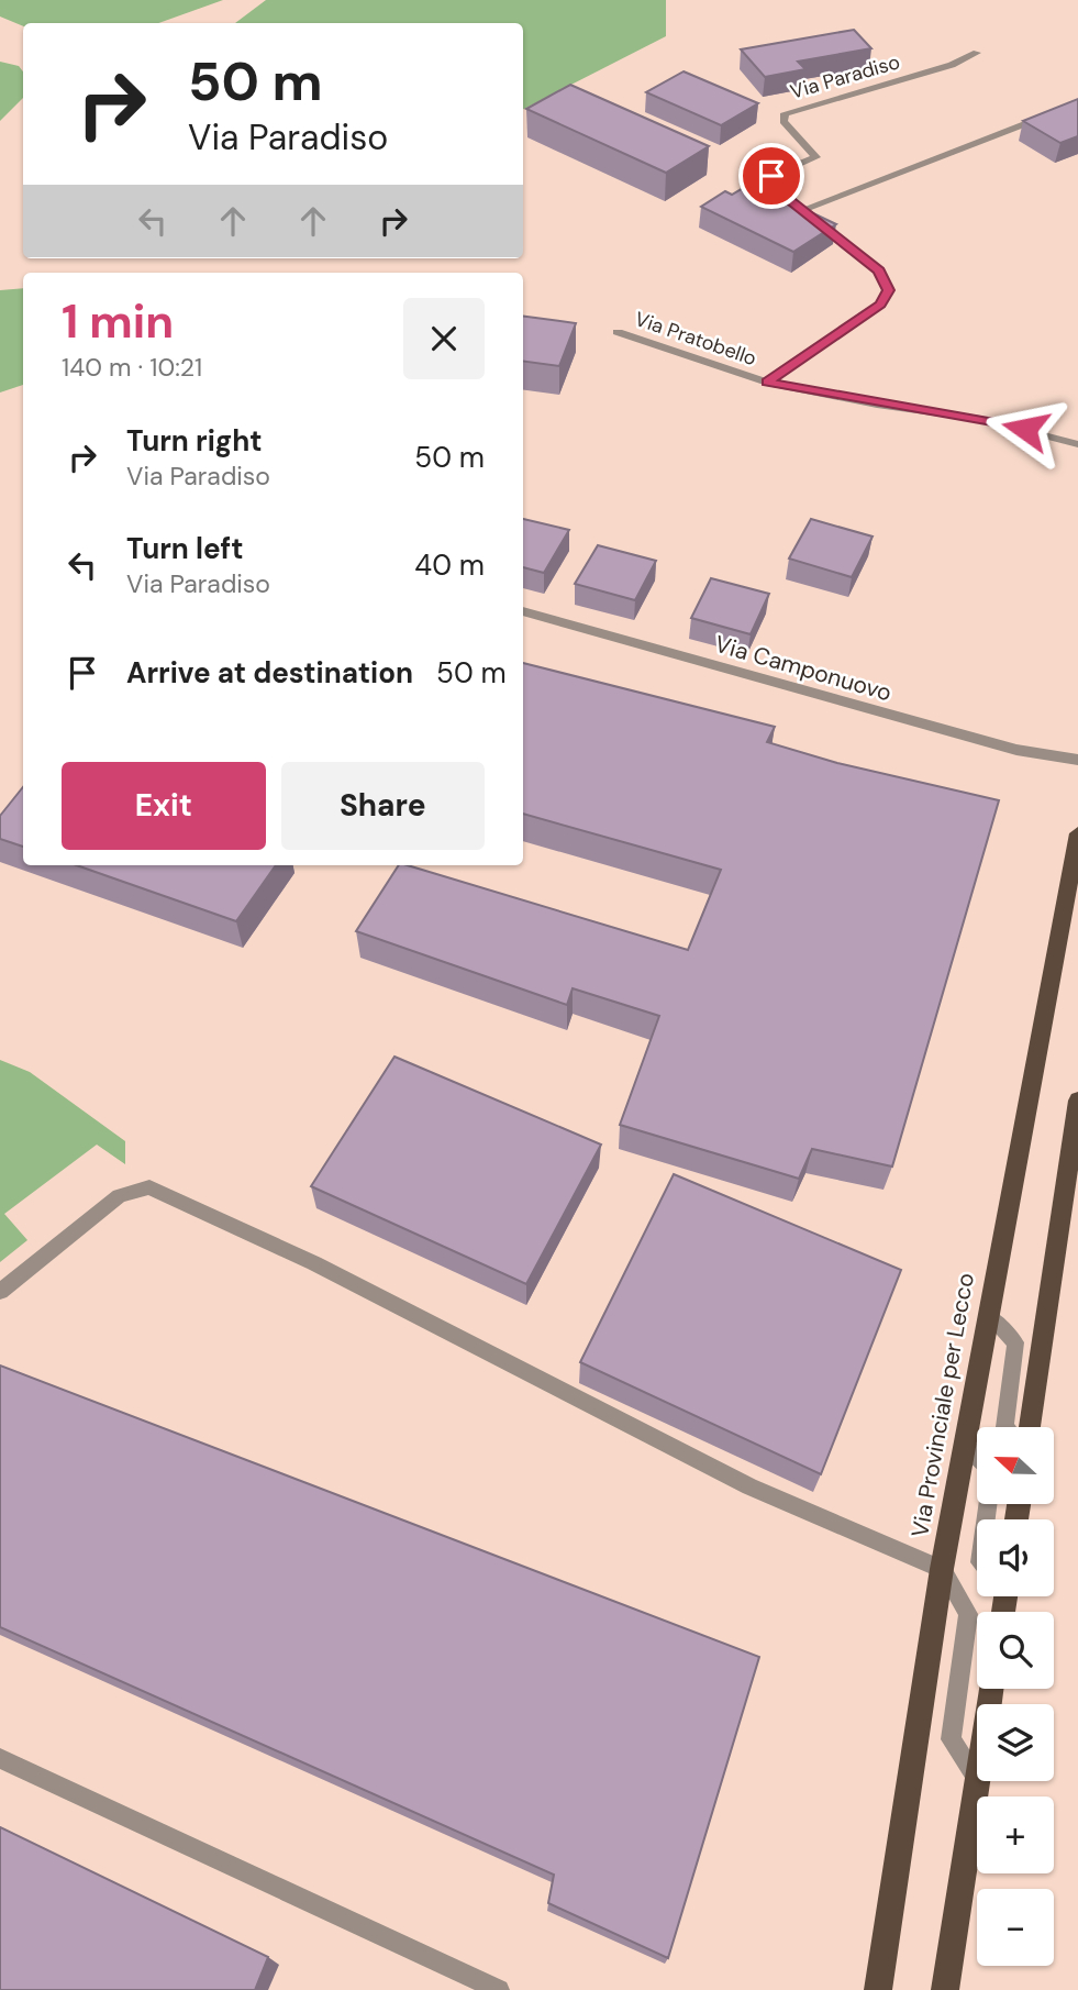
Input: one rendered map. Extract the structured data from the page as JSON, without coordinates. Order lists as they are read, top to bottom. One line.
{"streets":{"main road":["Via Provinciale per Lecco"],"street":["Via Paradiso","Via Pratobello","Via Camponuovo"]},"crossings":[["Via Paradiso","Via Pratobello"]],"north":"left","page":{"turn":["50 m","Via Paradiso"],"heading":["1 min","140 m · 10:21"],"list":[{"name":"Turn right","note":"Via Paradiso","value":"50 m"},{"name":"Turn left","note":"Via Paradiso","value":"40 m"},{"name":"Arrive at destination","value":"50 m"}],"buttons":["Exit","Share"],"map_buttons":["+","−"]}}
